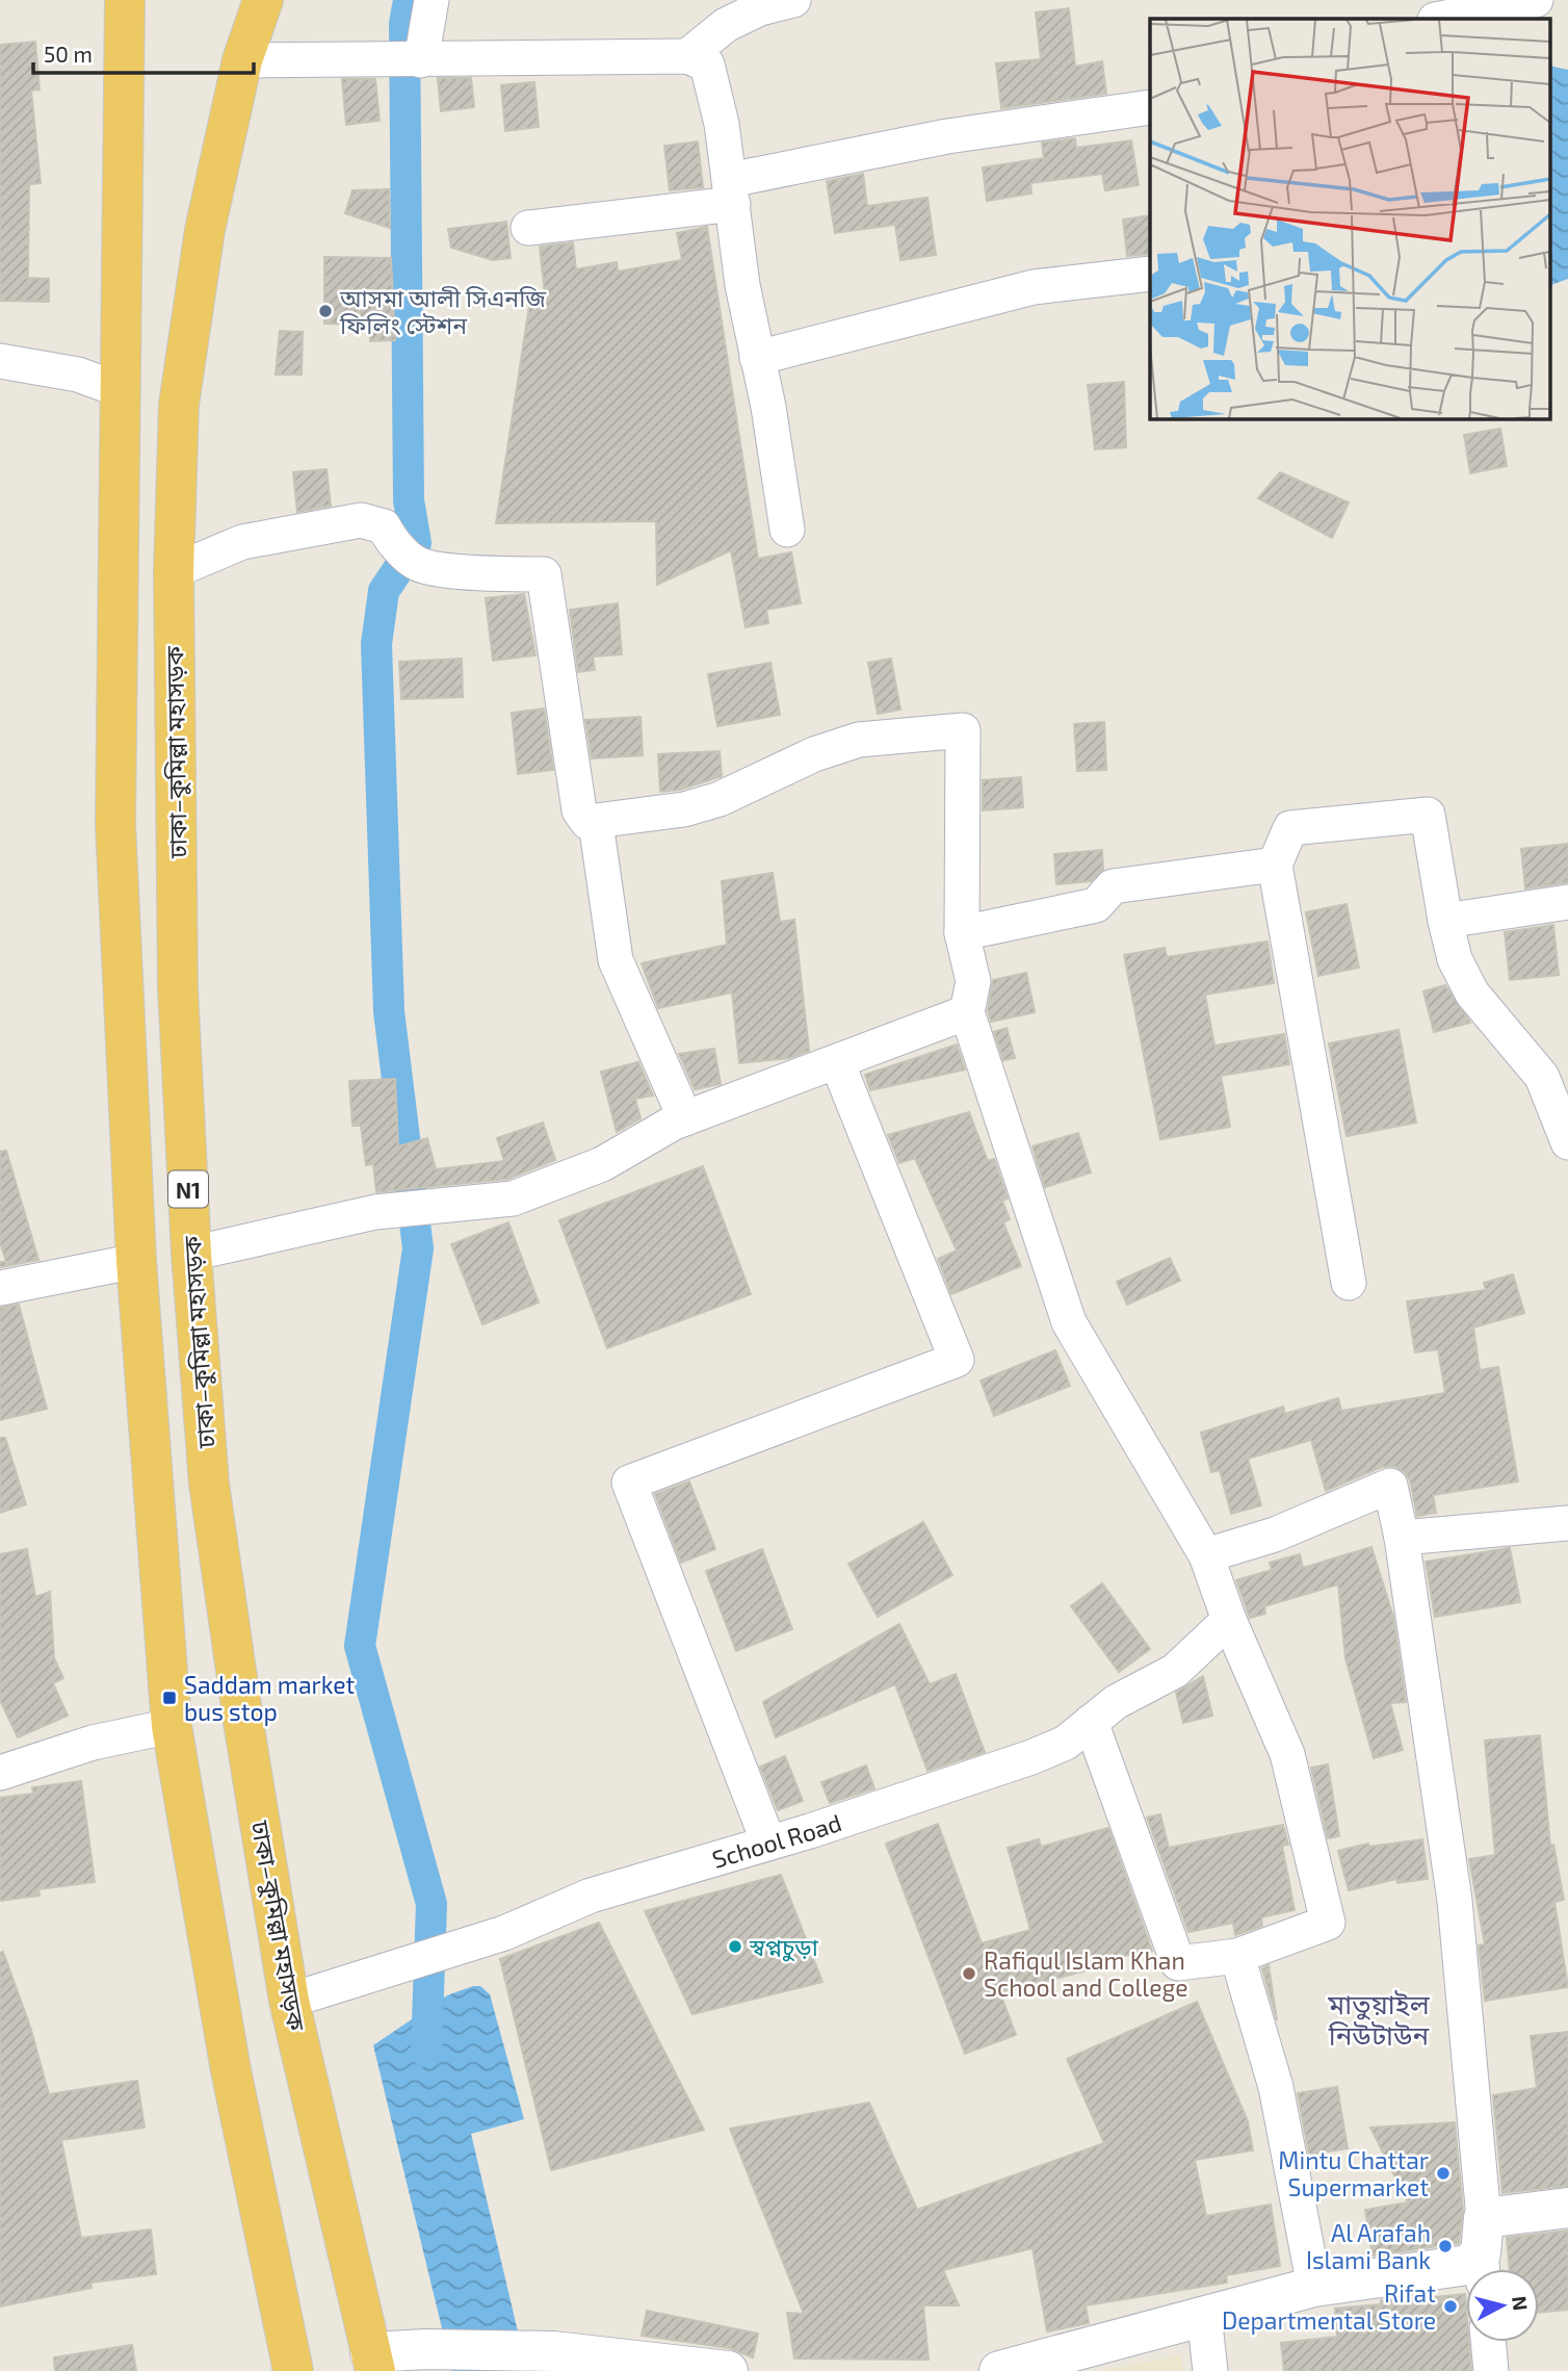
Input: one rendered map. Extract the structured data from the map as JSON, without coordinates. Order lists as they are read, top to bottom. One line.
{"streets":{"highway":["ঢাকা–কুমিল্লা মহাসড়ক","N1"],"street":["School Road"]},"crossings":[["ঢাকা–কুমিল্লা মহাসড়ক","School Road"]],"districts":["মাতুয়াইল নিউটাউন"],"places":{"other":["আসমা আলী সিএনজি ফিলিং স্টেশন","স্বপ্নচুড়া","Rafiqul Islam Khan School and College","Mintu Chattar Supermarket","Al Arafah Islami Bank","Rifat Departmental Store"],"transit":["Saddam market bus stop"]},"scale_bar":"50 m","north":"right"}
